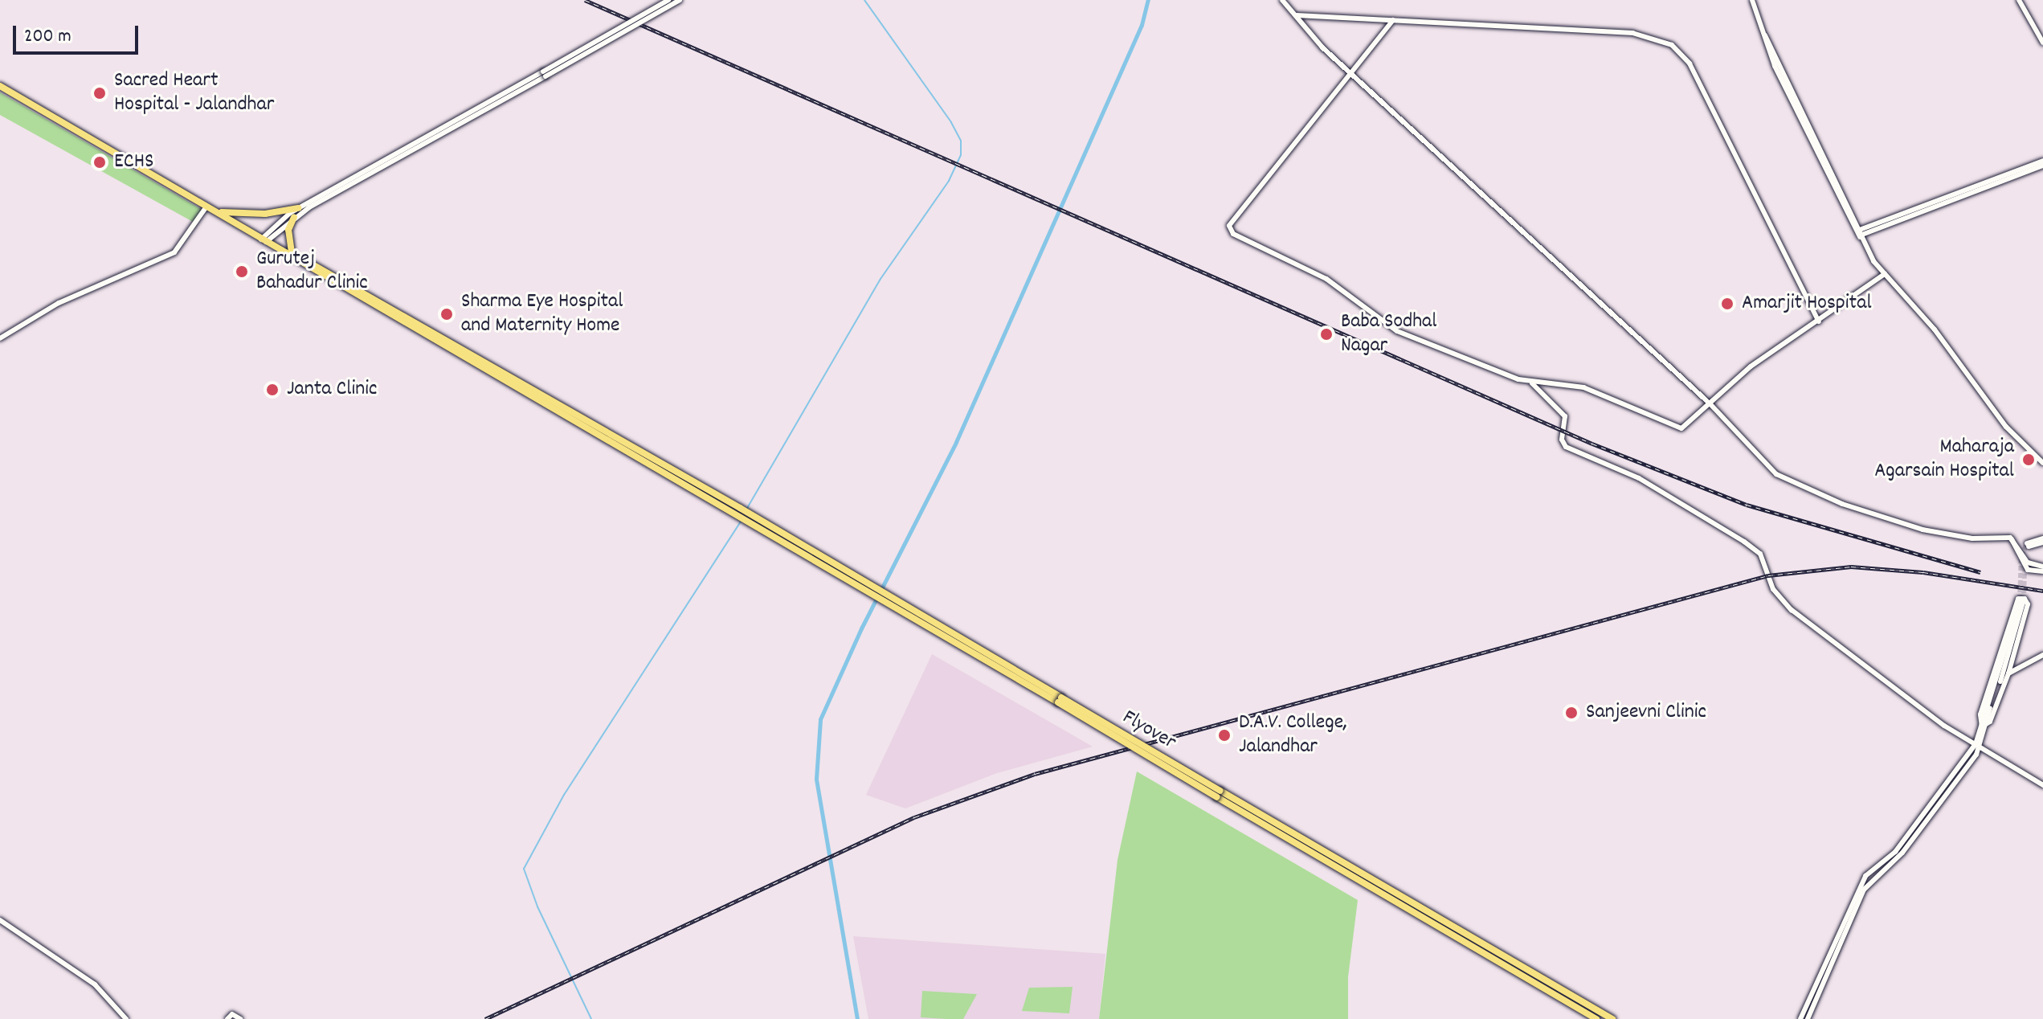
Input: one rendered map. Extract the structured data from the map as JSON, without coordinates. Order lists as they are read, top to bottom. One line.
{"streets":{"main road":["Flyover"]},"places":["Sacred Heart Hospital - Jalandhar","ECHS","Gurutej Bahadur Clinic","Amarjit Hospital","Sharma Eye Hospital and Maternity Home","Baba Sodhal Nagar","Janta Clinic","Maharaja Agarsain Hospital","Sanjeevni Clinic","D.A.V. College, Jalandhar"],"scale_bar":"200 m"}
